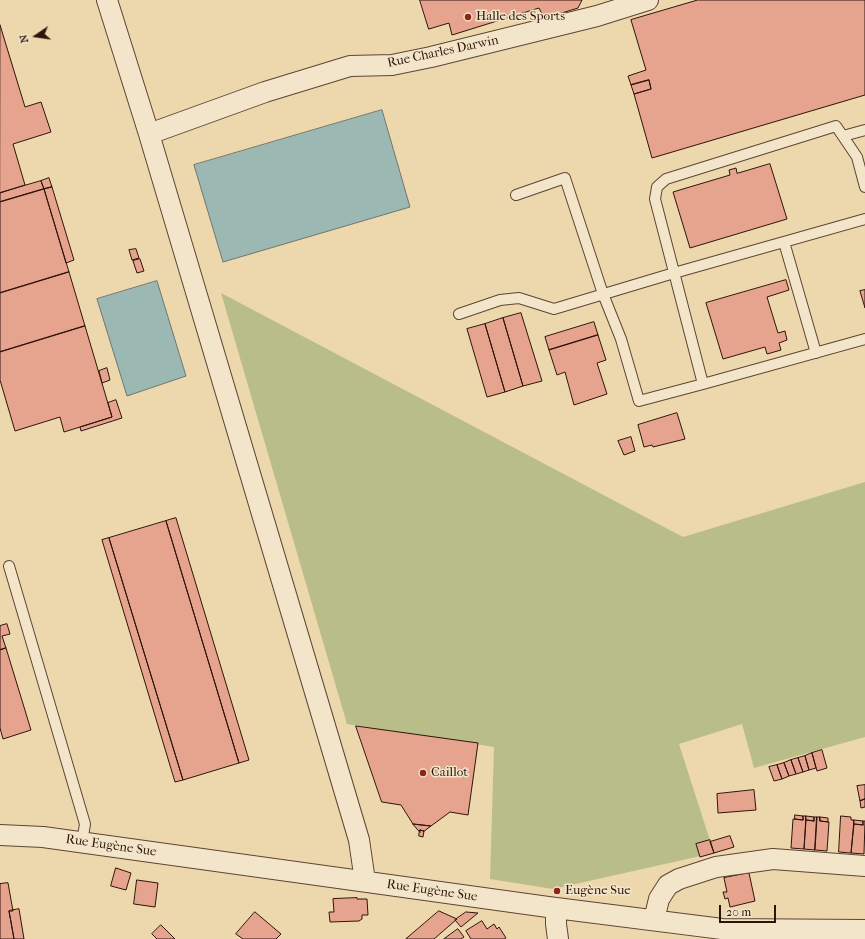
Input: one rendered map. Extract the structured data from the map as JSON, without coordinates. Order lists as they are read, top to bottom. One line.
{"streets":{"street":["Rue Charles Darwin","Rue Eugène Sue"]},"places":["Halle des Sports","Caillot","Eugène Sue"],"scale_bar":"20 m","north":"left"}
